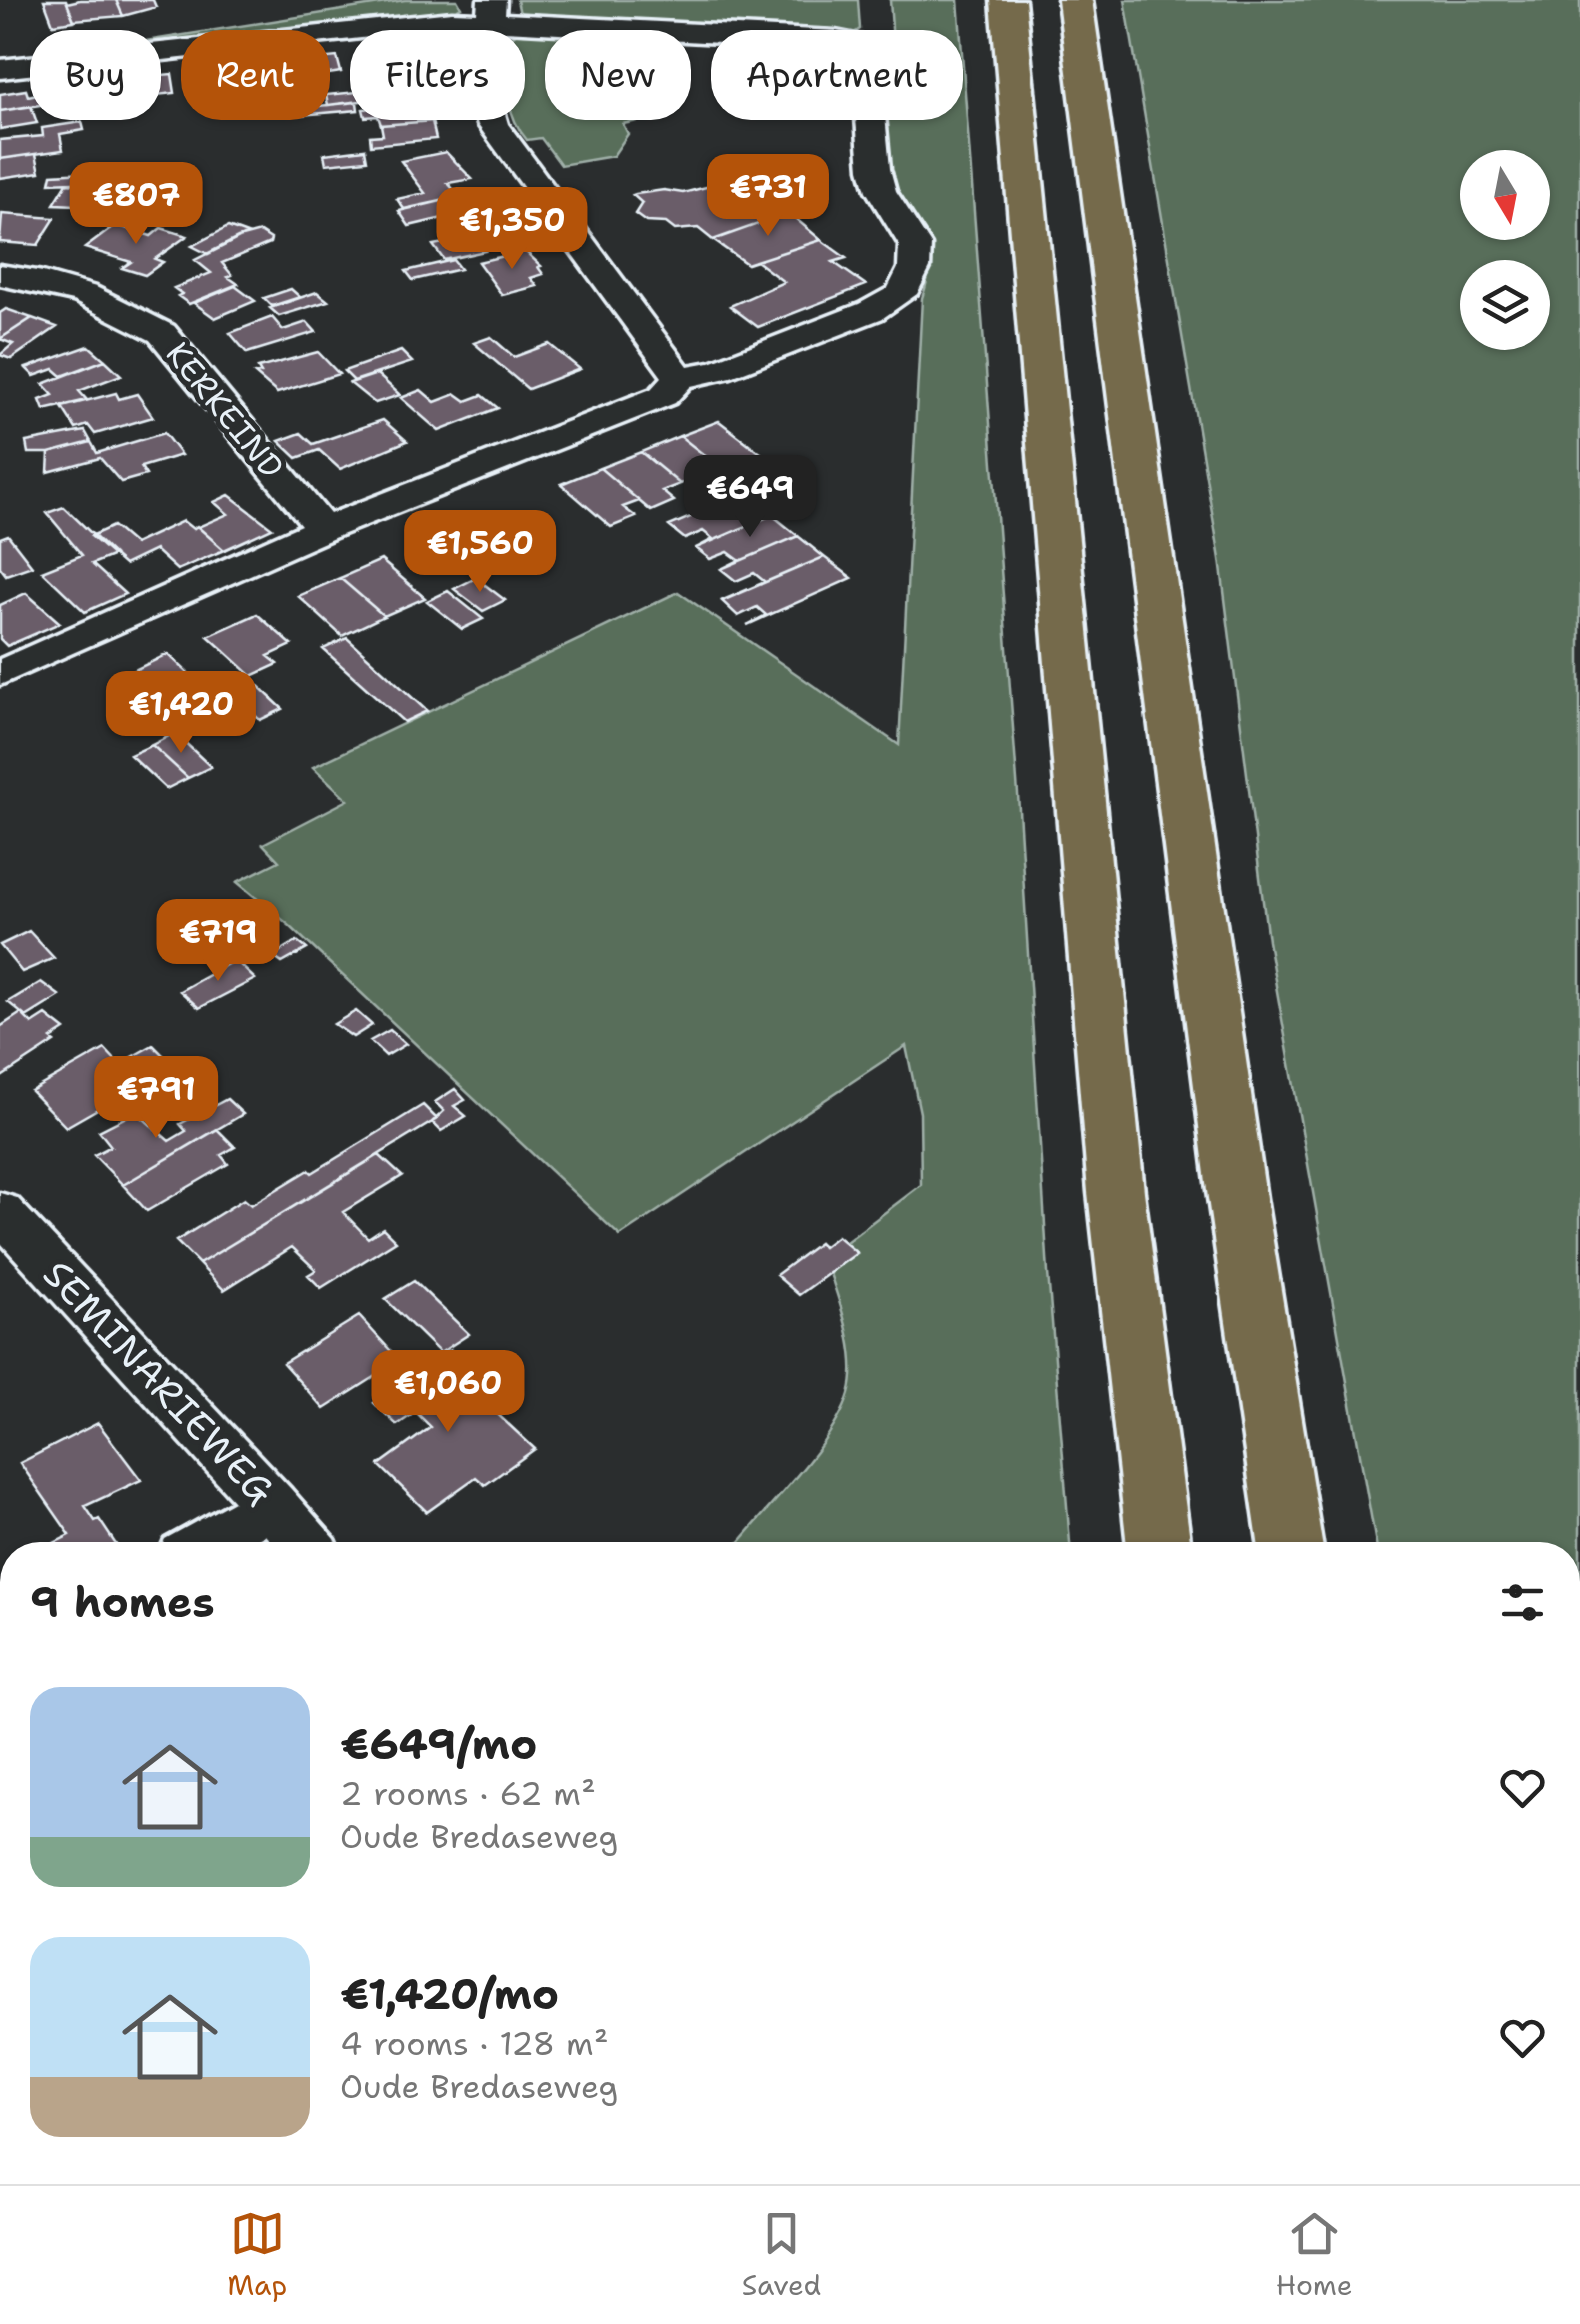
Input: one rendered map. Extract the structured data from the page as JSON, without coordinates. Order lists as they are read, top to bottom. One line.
{"streets":{"street":["KERKEIND","SEMINARIEWEG"]},"north":"bottom","page":{"chip":["Buy","Rent","Filters","New","Apartment"],"price":["€731","€807","€1,350","€649","€1,560","€1,420","€719","€791","€1,060"],"heading":"9 homes","list":[{"name":"€649/mo","note":"2 rooms · 62 m² · Oude Bredaseweg"},{"name":"€1,420/mo","note":"4 rooms · 128 m² · Oude Bredaseweg"}],"tabs":["Map","Saved","Home"]}}
